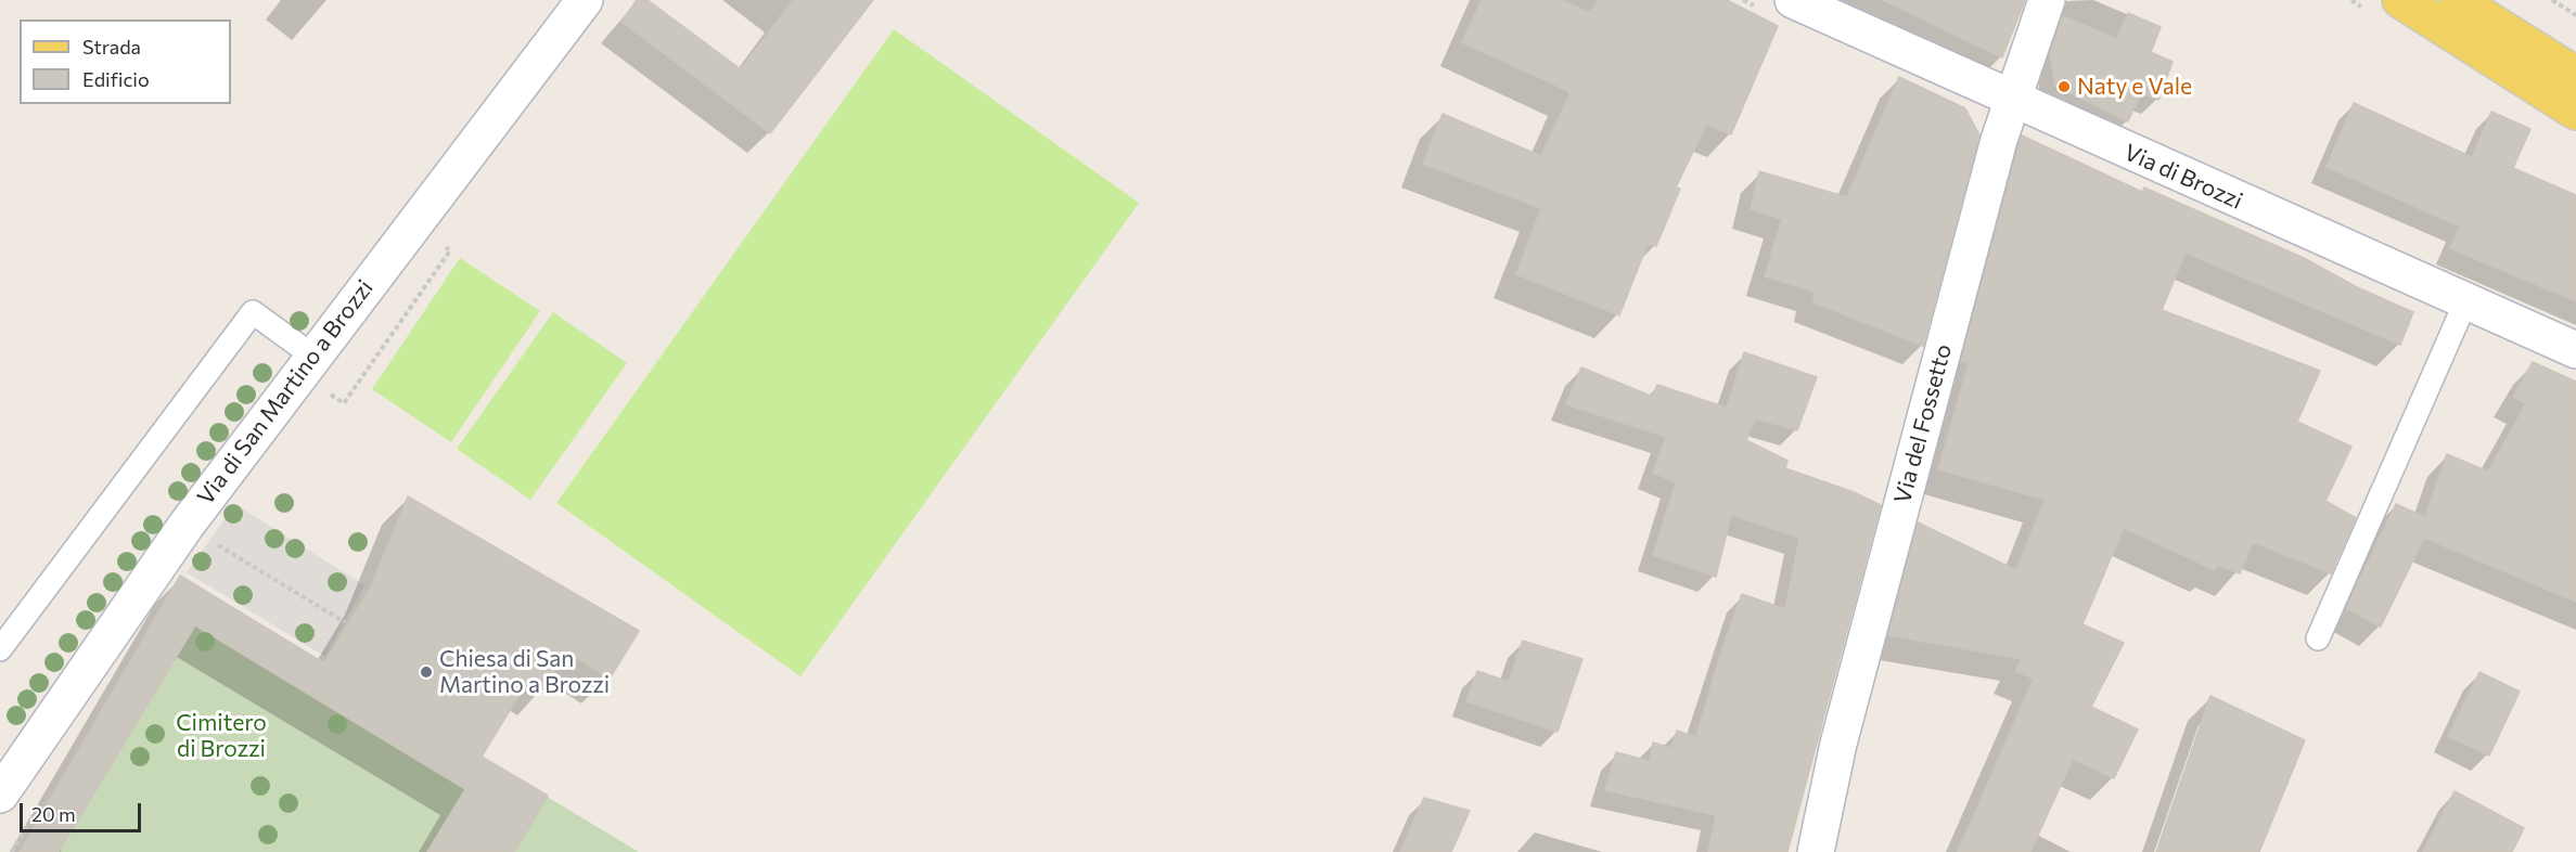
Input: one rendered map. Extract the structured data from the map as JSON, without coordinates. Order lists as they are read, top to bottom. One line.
{"streets":{"street":["Via di Brozzi","Via di San Martino a Brozzi","Via del Fossetto"]},"crossings":[["Via di Brozzi","Via del Fossetto"]],"parks":["Cimitero di Brozzi"],"places":["Naty e Vale","Chiesa di San Martino a Brozzi"],"legend":["Strada","Edificio"],"scale_bar":"20 m"}
